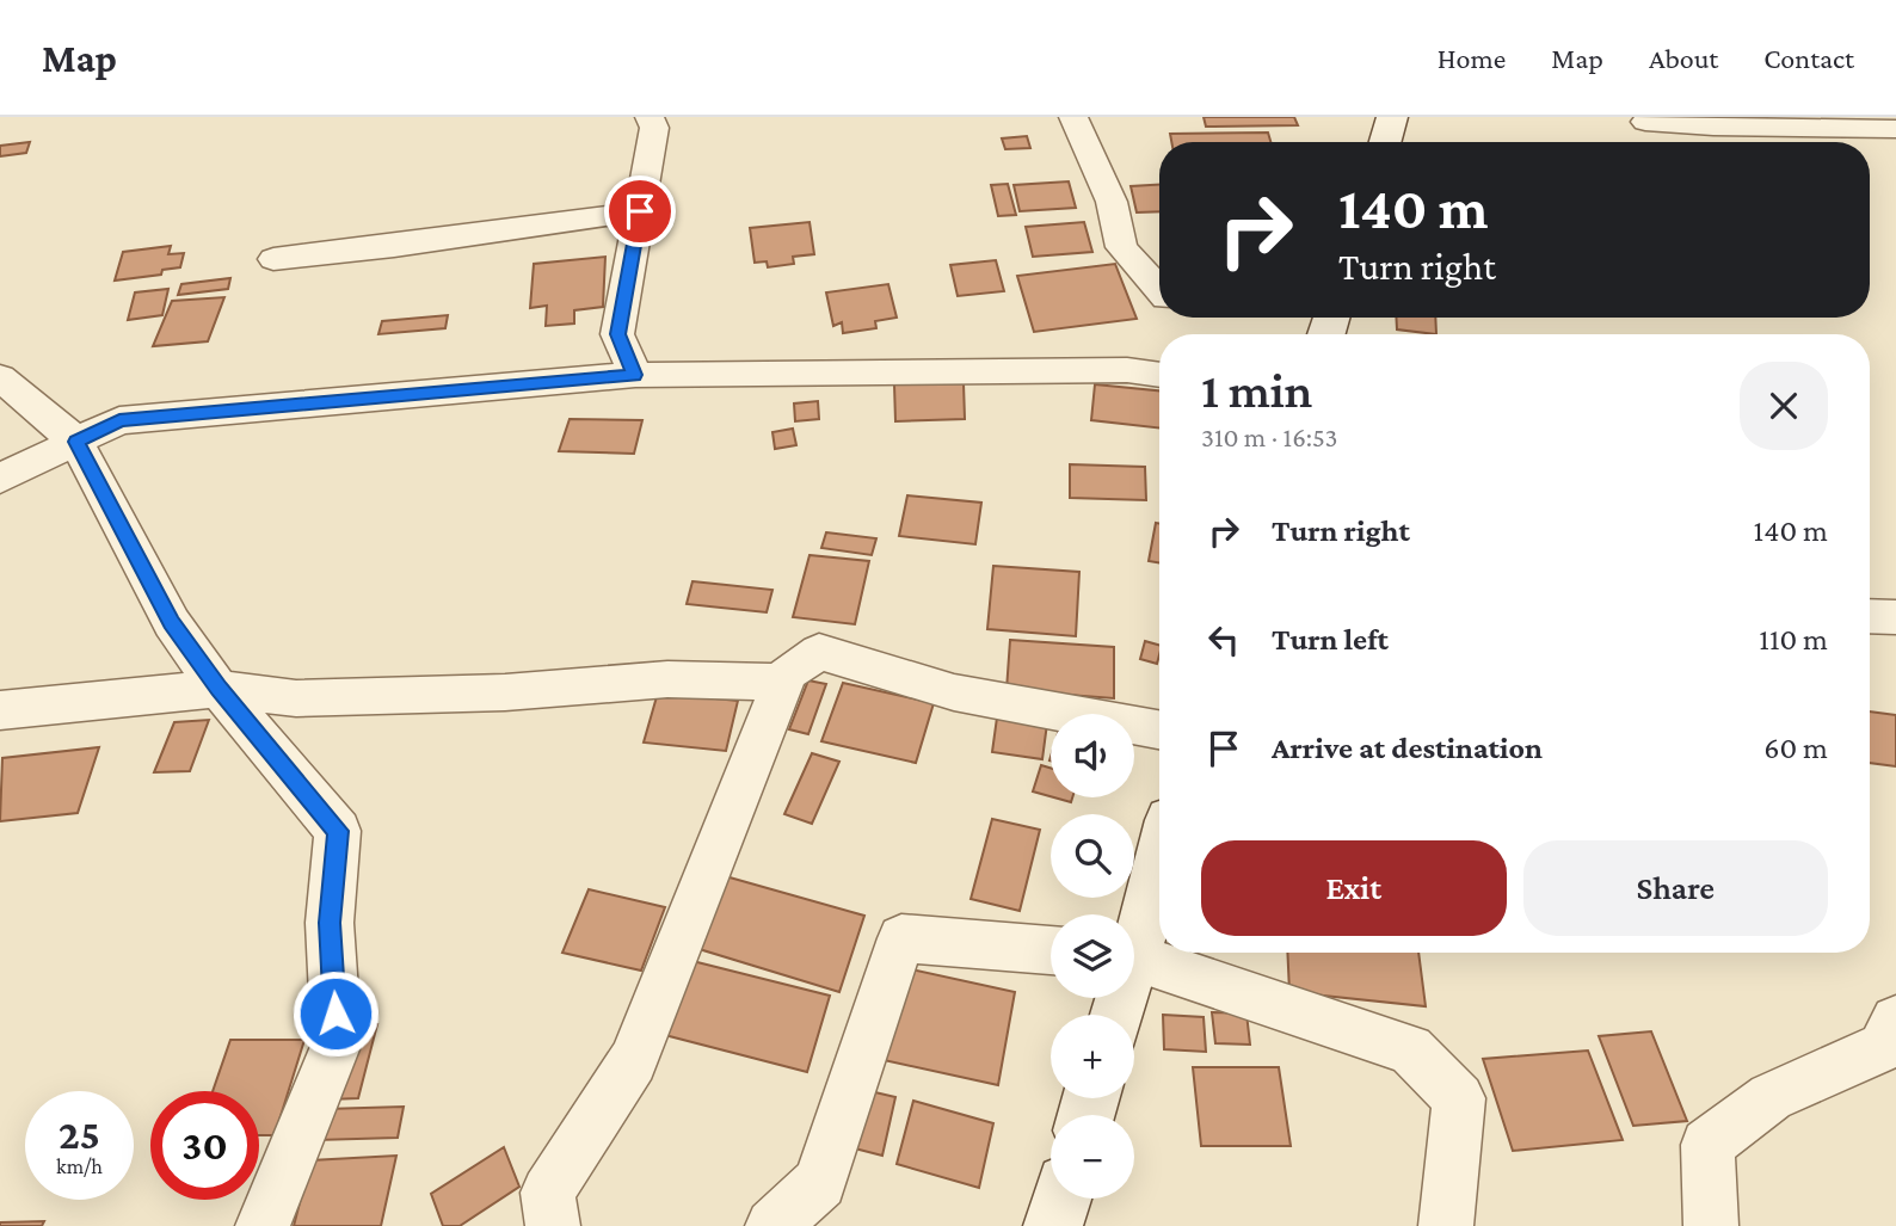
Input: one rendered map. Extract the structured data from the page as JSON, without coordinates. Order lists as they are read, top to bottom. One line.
{"page":{"header":"Map","nav":["Home","Map","About","Contact"],"turn":["140 m","Turn right"],"heading":["1 min","310 m · 16:53"],"list":[{"name":"Turn right","value":"140 m"},{"name":"Turn left","value":"110 m"},{"name":"Arrive at destination","value":"60 m"}],"map_buttons":["+","−"],"buttons":["Exit","Share"],"speed":"25 km/h","limit":"30"}}
